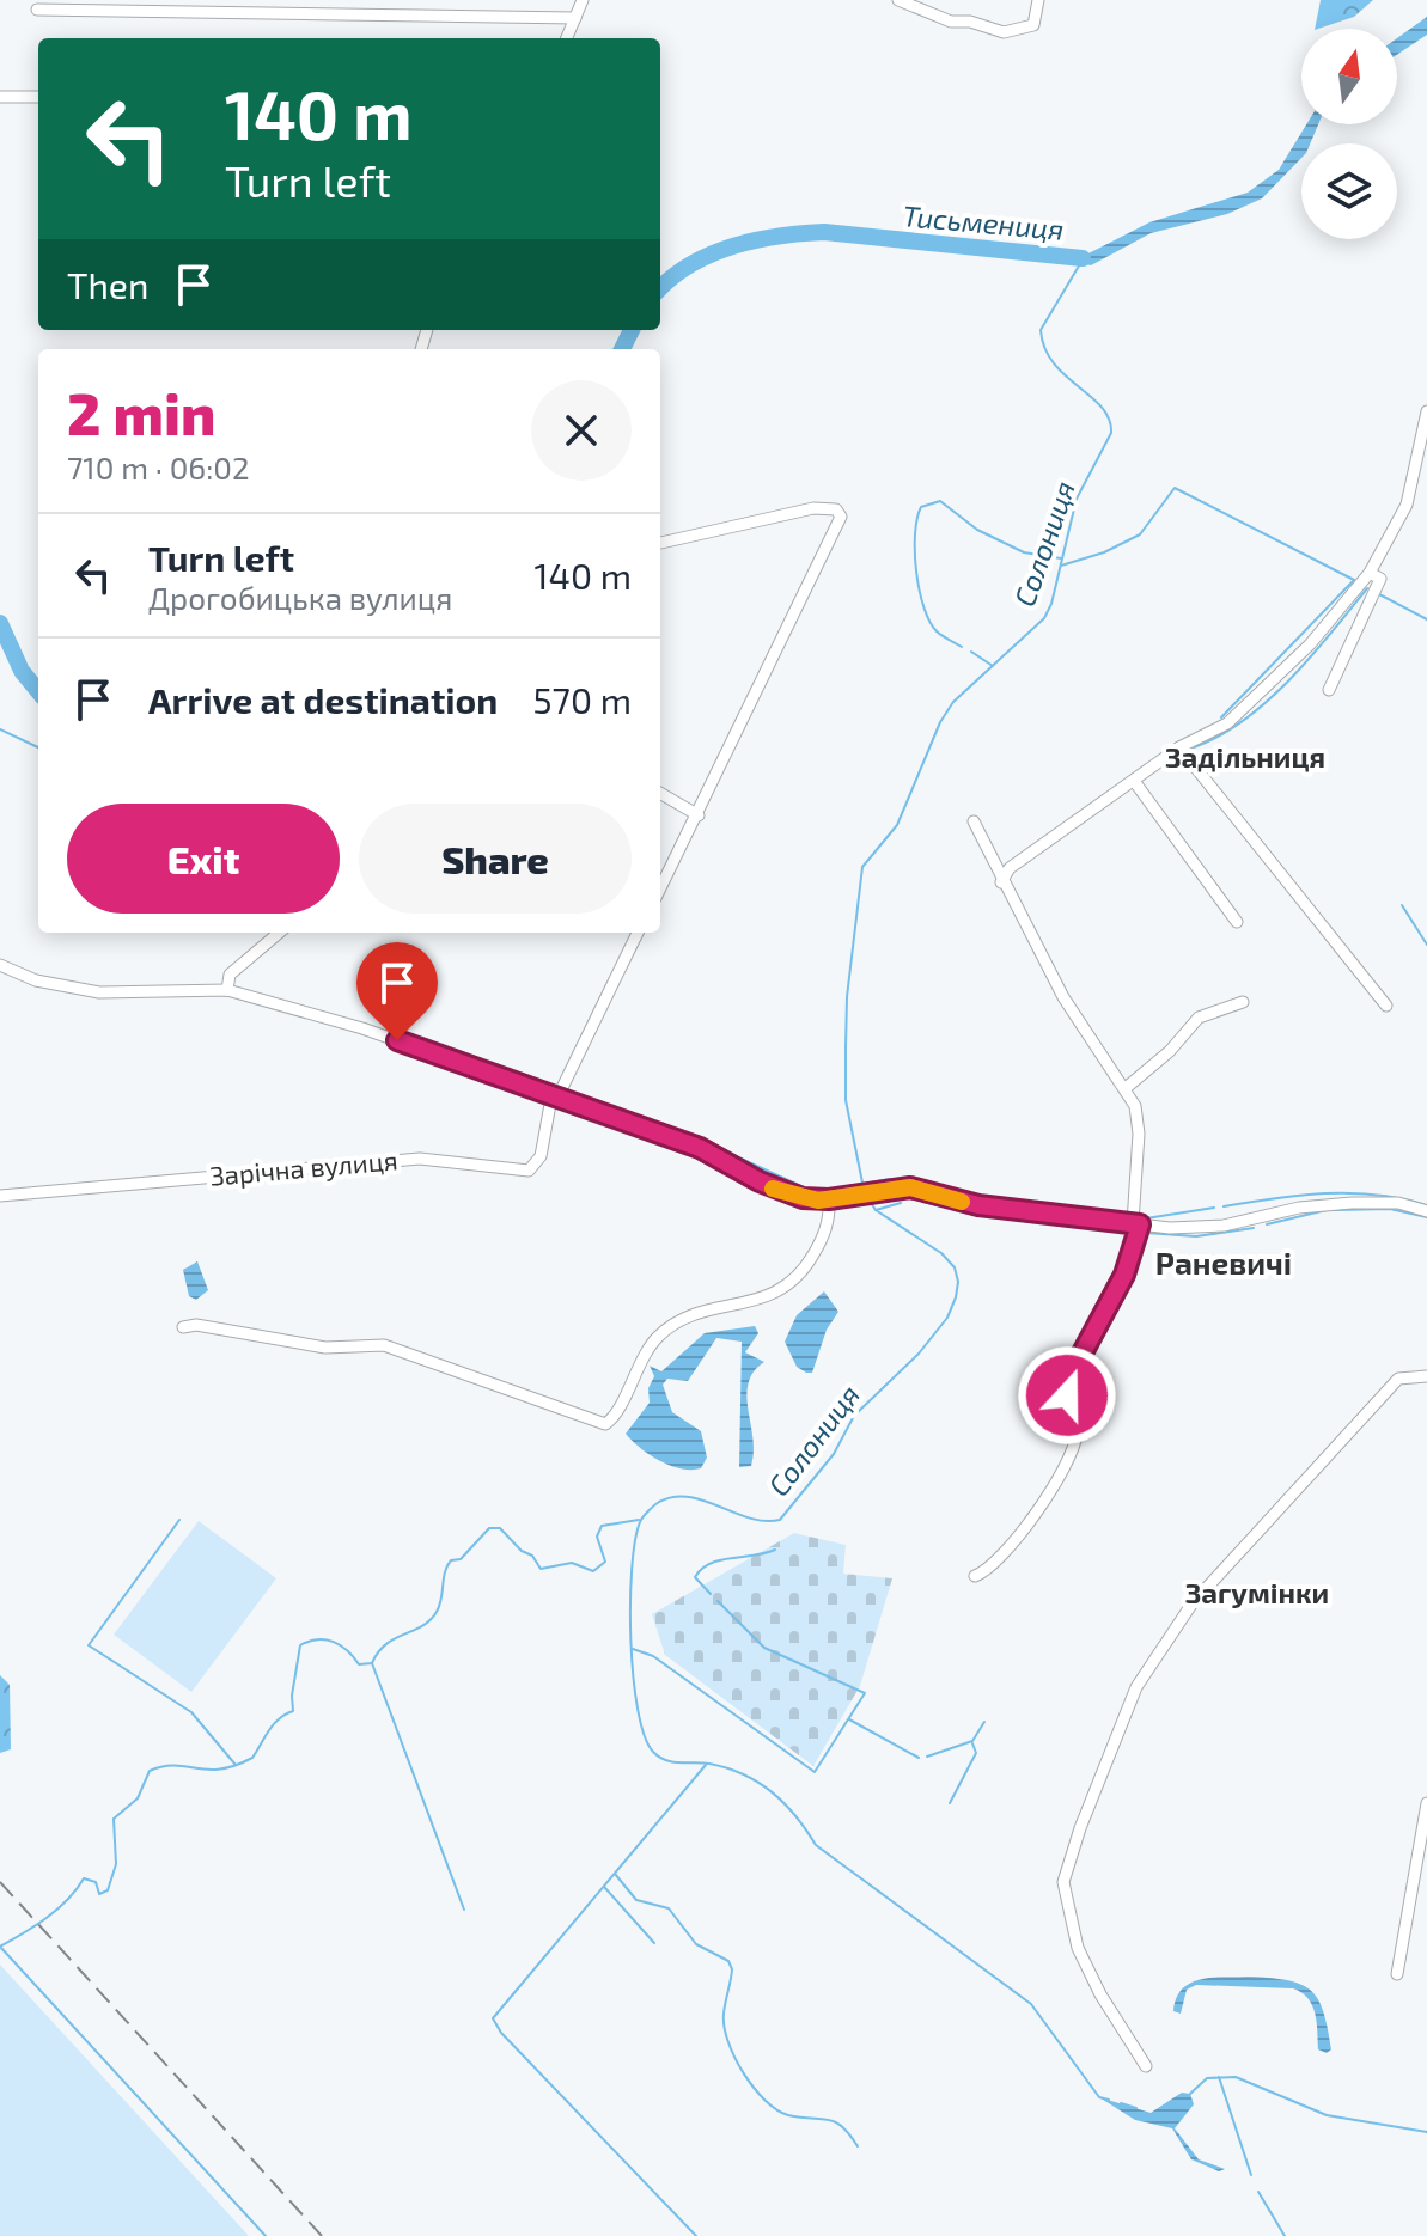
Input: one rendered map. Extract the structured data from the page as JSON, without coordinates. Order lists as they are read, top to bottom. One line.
{"streets":{"street":["Зарічна вулиця"]},"districts":["Задільниця","Раневичі","Загумінки"],"water":["Тисьмениця","Солониця"],"north":"top","page":{"turn":["140 m","Turn left"],"then":"Then","heading":["2 min","710 m · 06:02"],"list":[{"name":"Turn left","note":"Дрогобицька вулиця","value":"140 m"},{"name":"Arrive at destination","value":"570 m"}],"buttons":["Exit","Share"]}}
